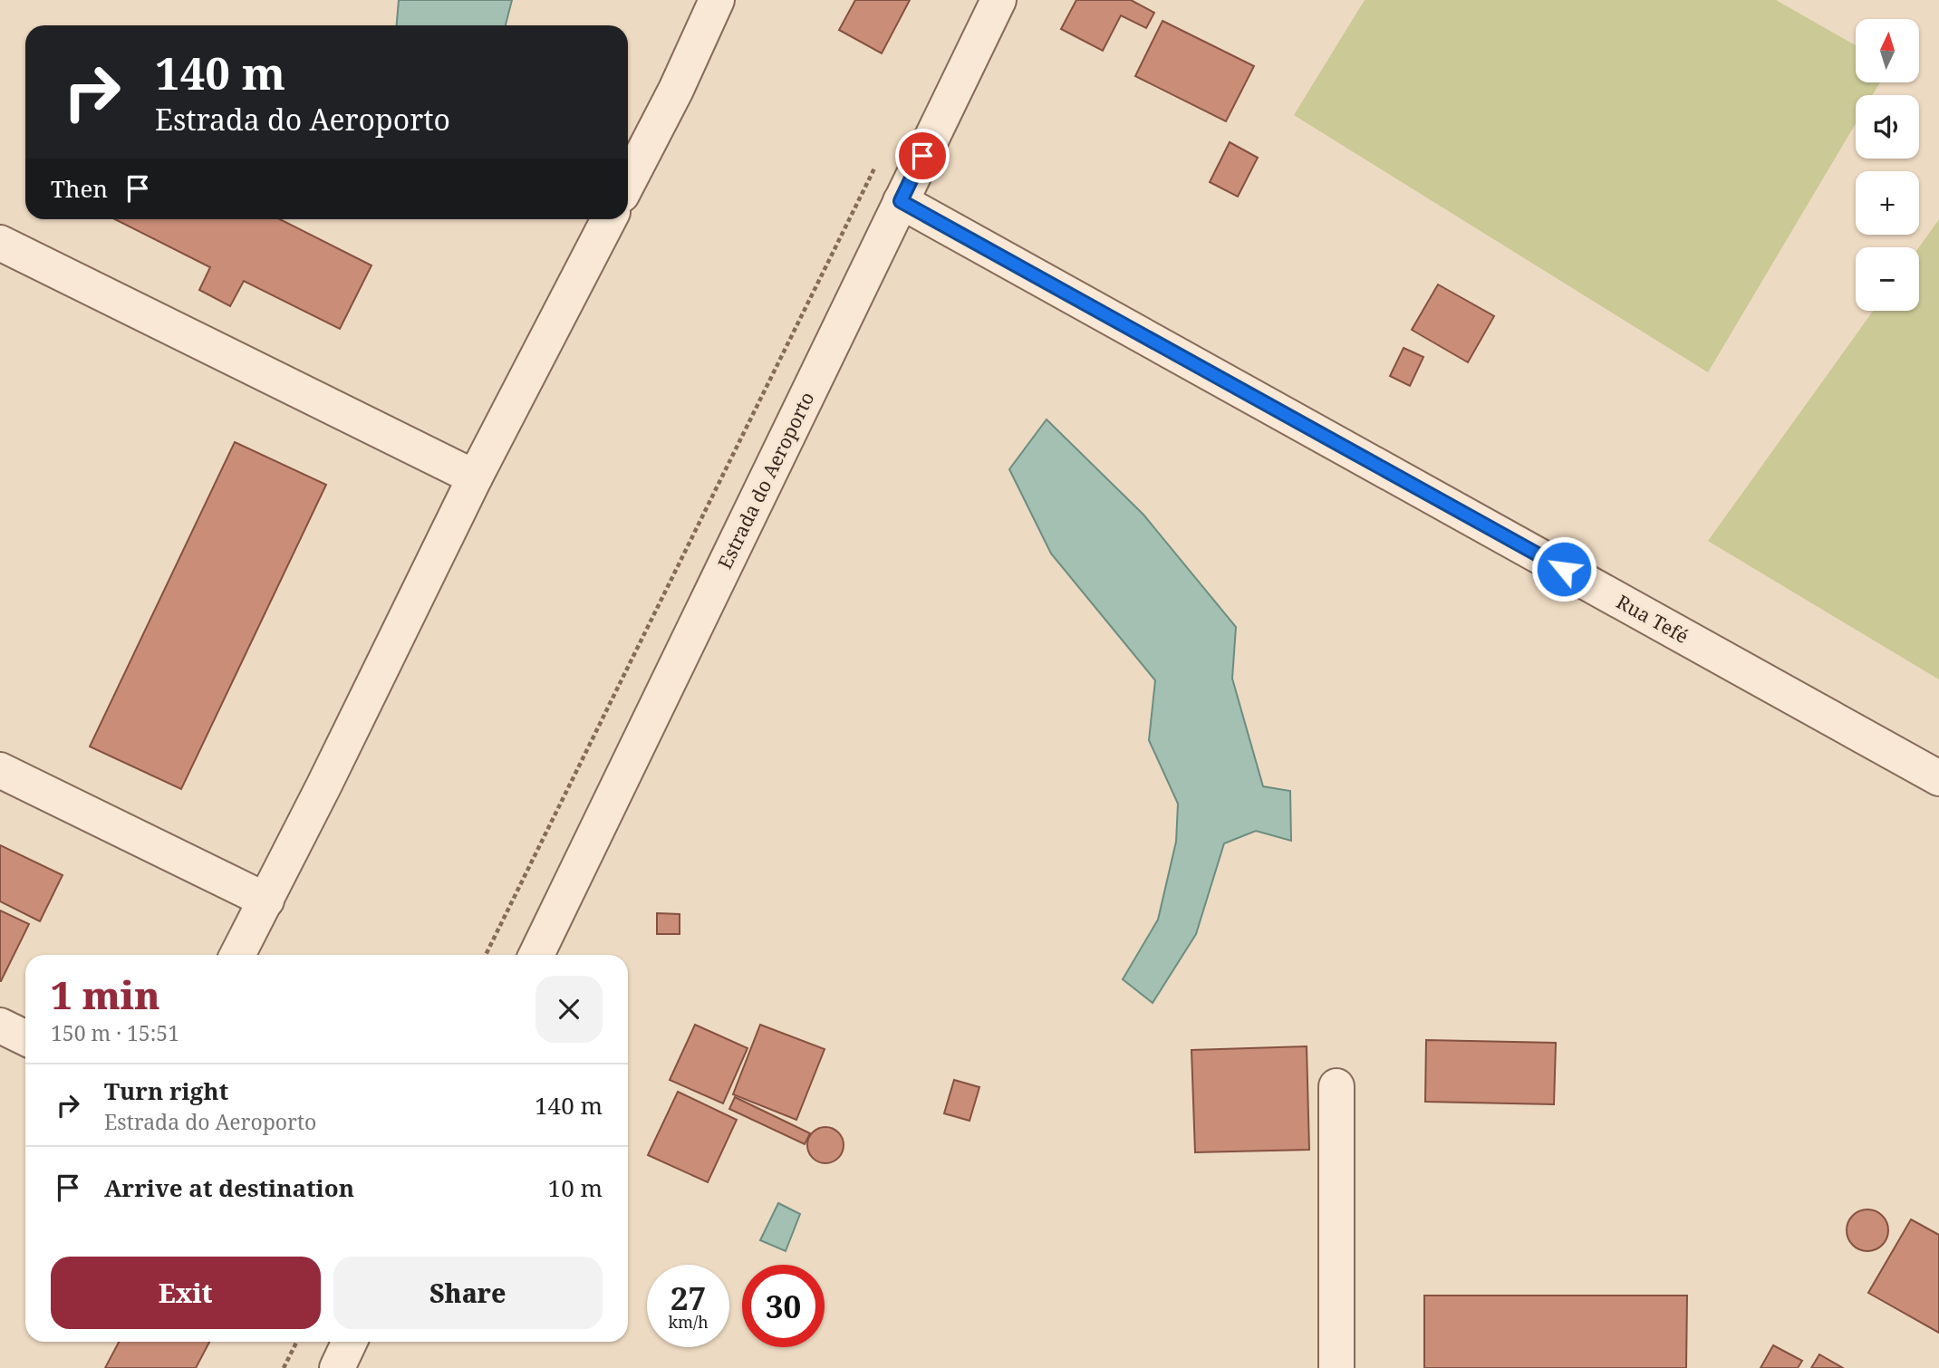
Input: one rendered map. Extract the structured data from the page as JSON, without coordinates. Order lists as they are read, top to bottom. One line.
{"streets":{"street":["Estrada do Aeroporto","Rua Tefé"]},"crossings":[["Estrada do Aeroporto","Rua Tefé"]],"north":"top","page":{"map_buttons":["+","−"],"turn":["140 m","Estrada do Aeroporto"],"then":"Then","heading":["1 min","150 m · 15:51"],"list":[{"name":"Turn right","note":"Estrada do Aeroporto","value":"140 m"},{"name":"Arrive at destination","value":"10 m"}],"buttons":["Exit","Share"],"speed":"27 km/h","limit":"30"}}
